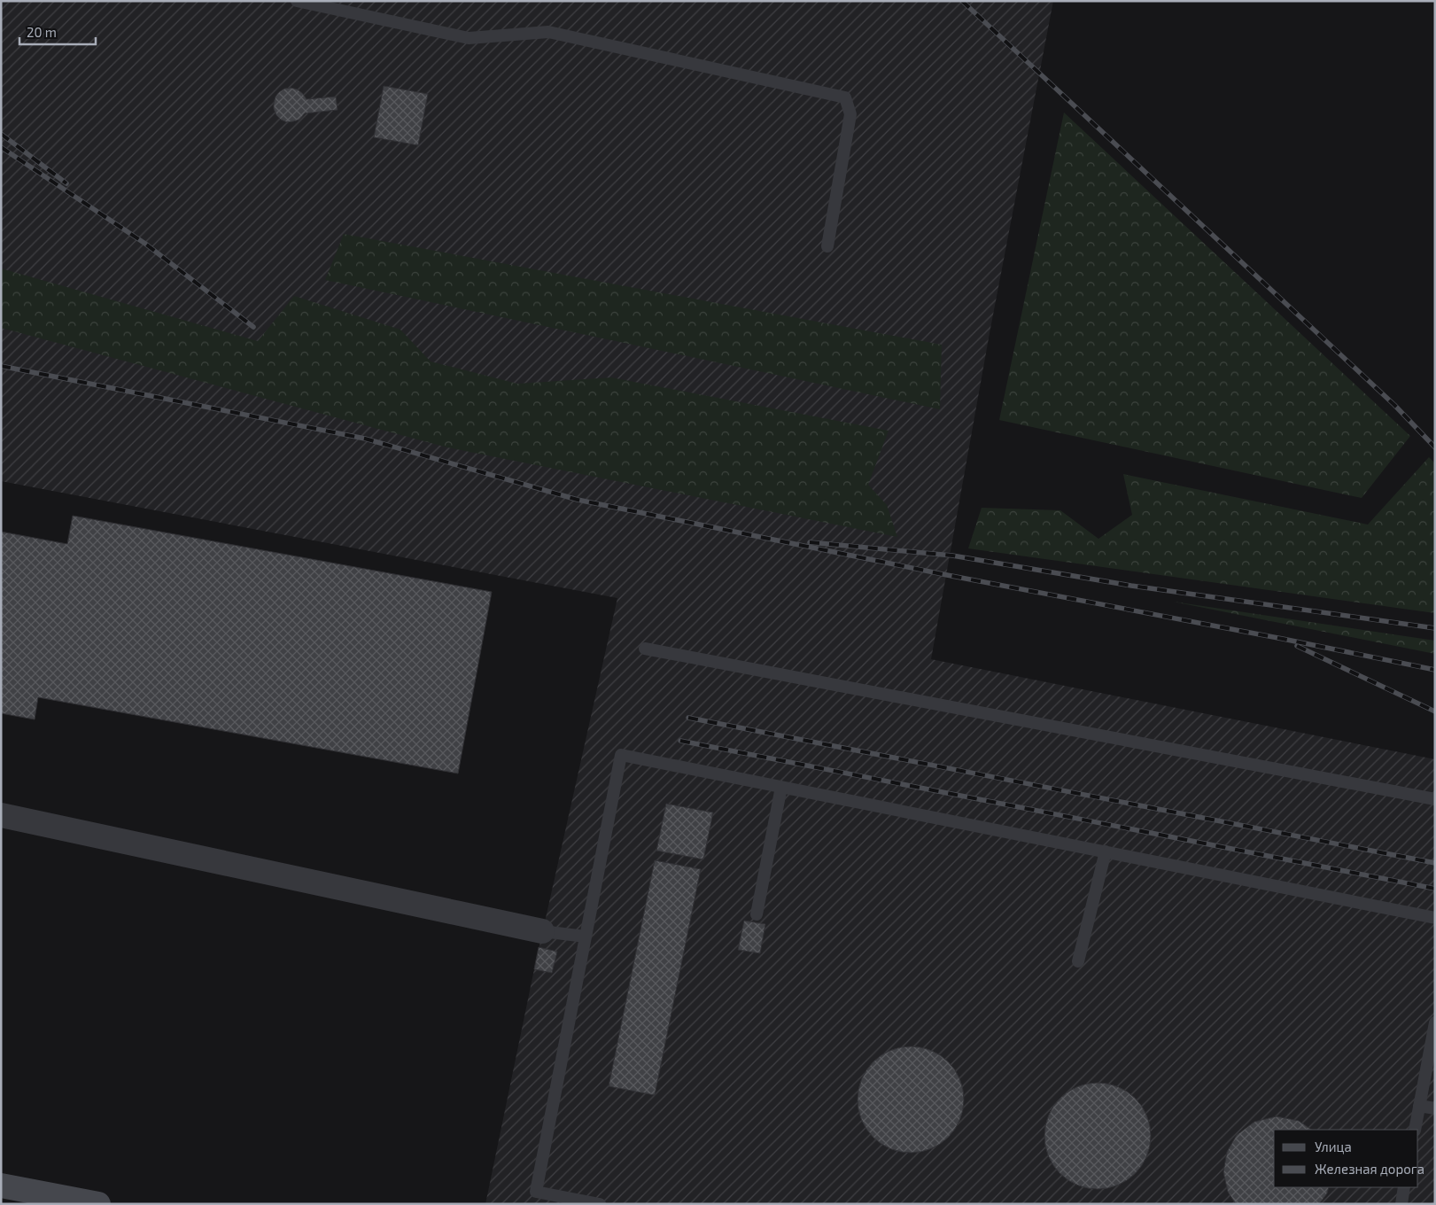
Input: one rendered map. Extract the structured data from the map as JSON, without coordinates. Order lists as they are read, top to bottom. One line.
{"legend":["Улица","Железная дорога"],"scale_bar":"20 m"}
